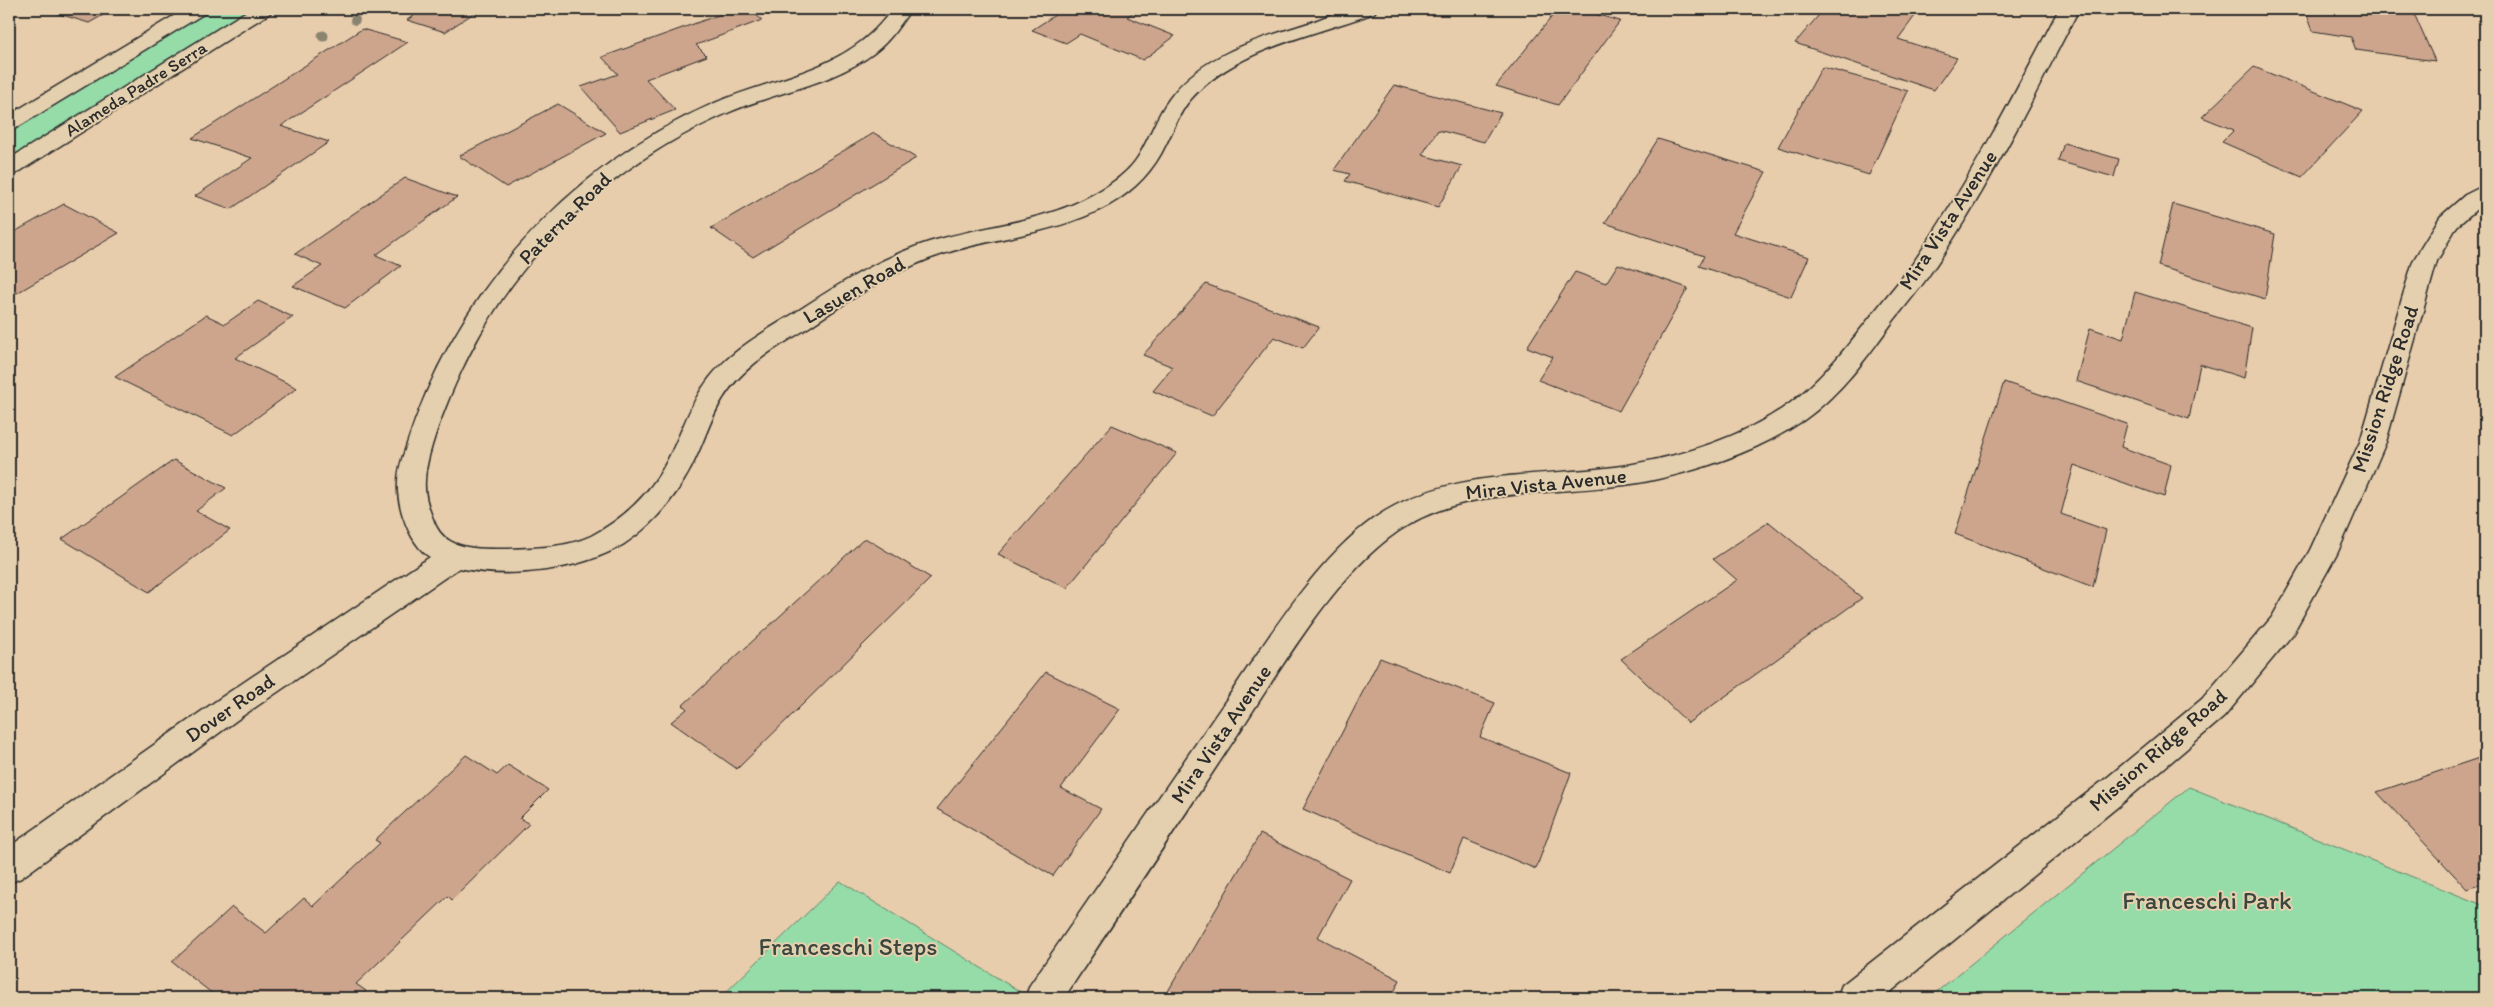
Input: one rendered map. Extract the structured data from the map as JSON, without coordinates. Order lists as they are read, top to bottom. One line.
{"streets":{"street":["Alameda Padre Serra","Paterna Road","Mira Vista Avenue","Lasuen Road","Mission Ridge Road","Dover Road"]},"crossings":[["Paterna Road","Lasuen Road"],["Paterna Road","Dover Road"],["Lasuen Road","Dover Road"]],"parks":["Franceschi Park","Franceschi Steps"]}
